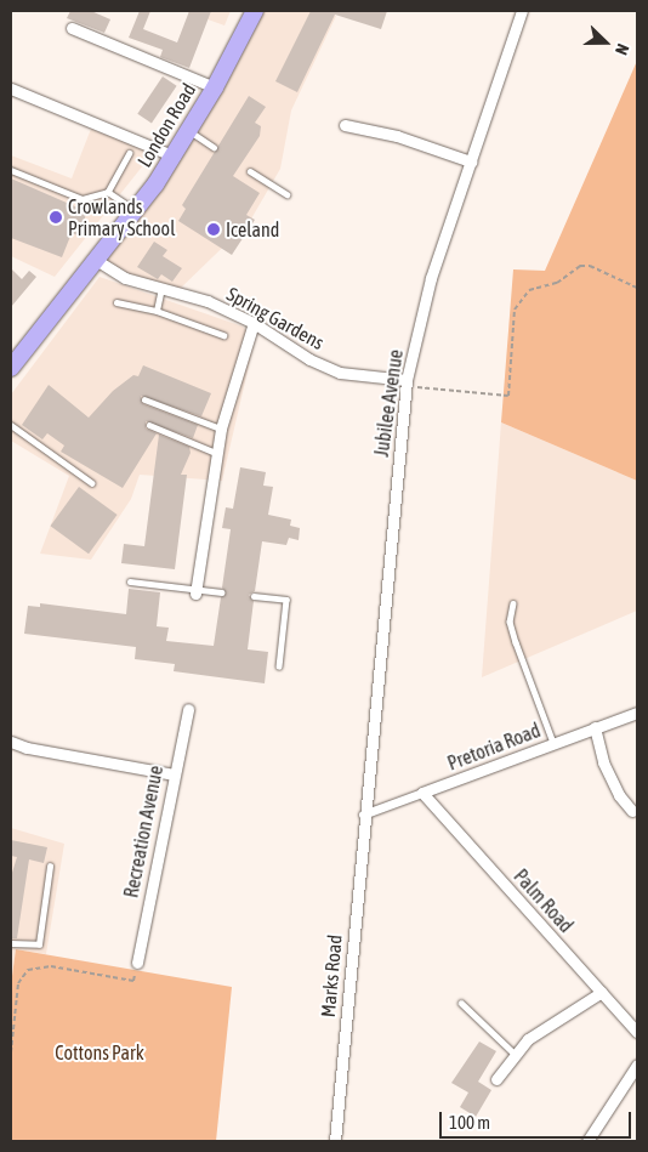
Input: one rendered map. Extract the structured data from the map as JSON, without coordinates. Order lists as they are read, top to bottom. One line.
{"streets":{"main road":["London Road"],"street":["Spring Gardens","Jubilee Avenue","Pretoria Road","Recreation Avenue","Palm Road","Marks Road"]},"crossings":[["London Road","Spring Gardens"],["Spring Gardens","Jubilee Avenue"],["Jubilee Avenue","Pretoria Road"],["Jubilee Avenue","Marks Road"],["Pretoria Road","Palm Road"],["Pretoria Road","Marks Road"]],"parks":["Cottons Park"],"places":["Crowlands Primary School","Iceland"],"scale_bar":"100 m","north":"right"}
